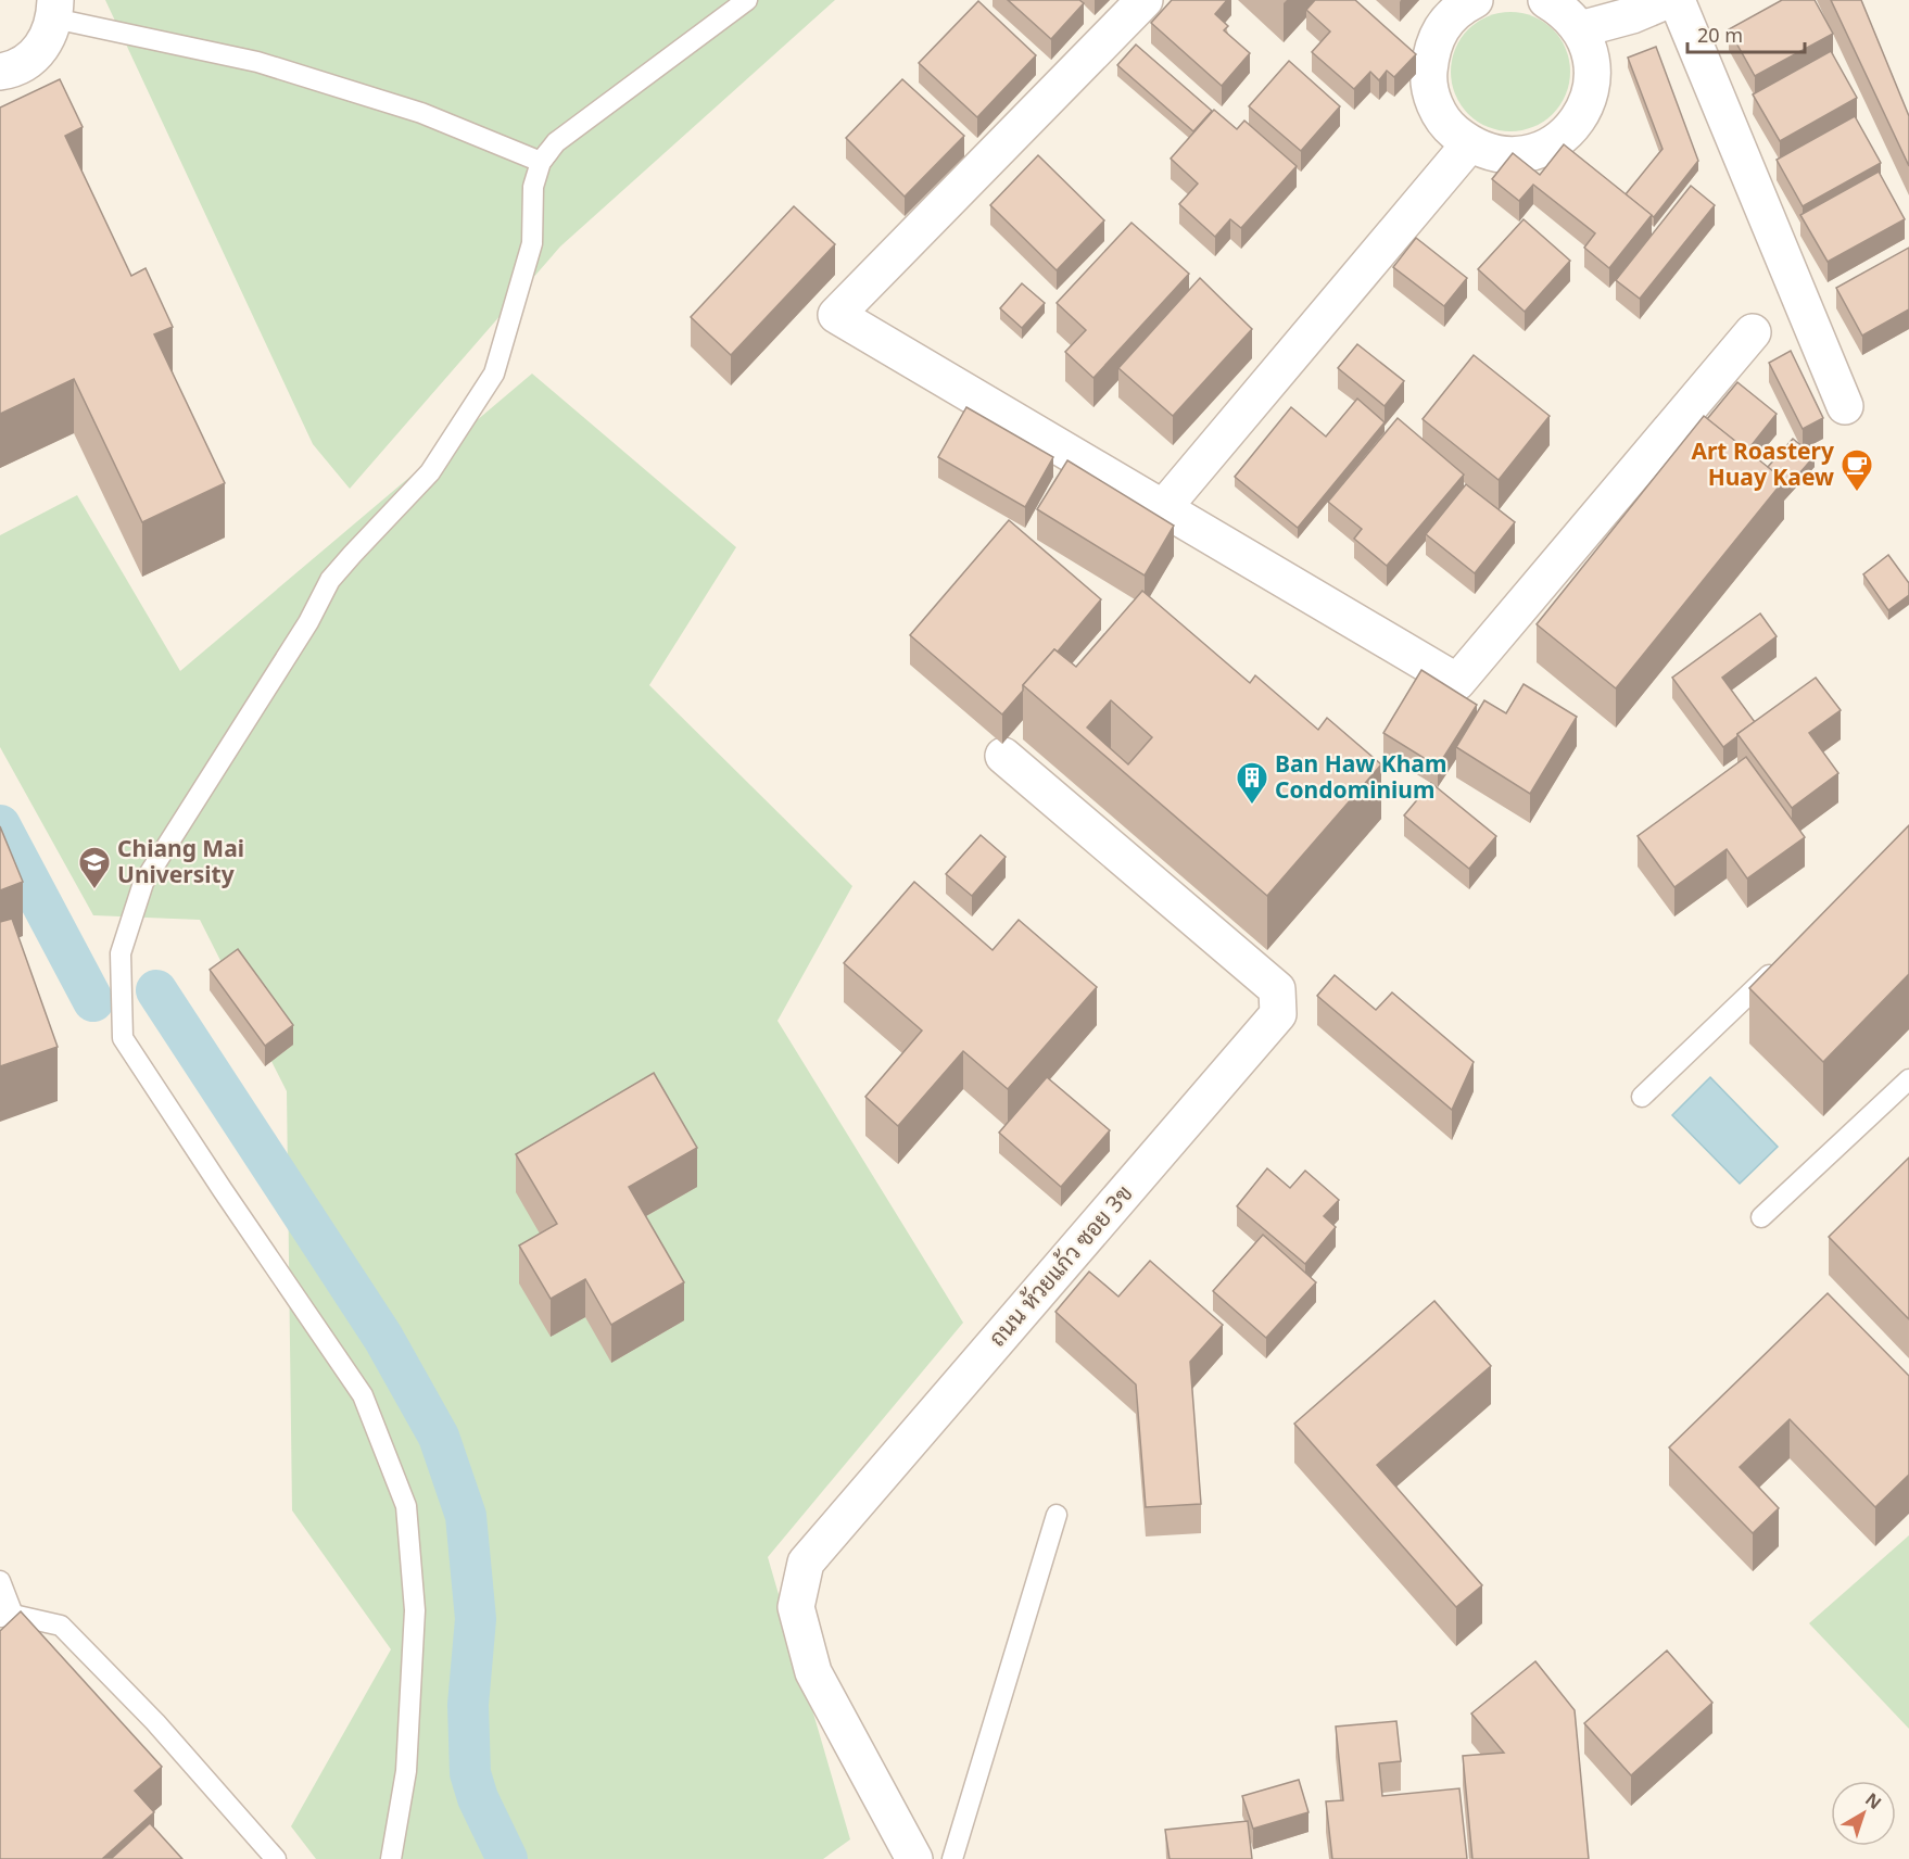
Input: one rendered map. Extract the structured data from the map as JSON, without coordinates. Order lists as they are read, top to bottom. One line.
{"streets":{"street":["ถนน ห้วยแก้ว ซอย 3ข"]},"places":{"cafe":["Art Roastery Huay Kaew"],"building":["Ban Haw Kham Condominium"],"school or university":["Chiang Mai University"]},"scale_bar":"20 m","north":"top right"}
